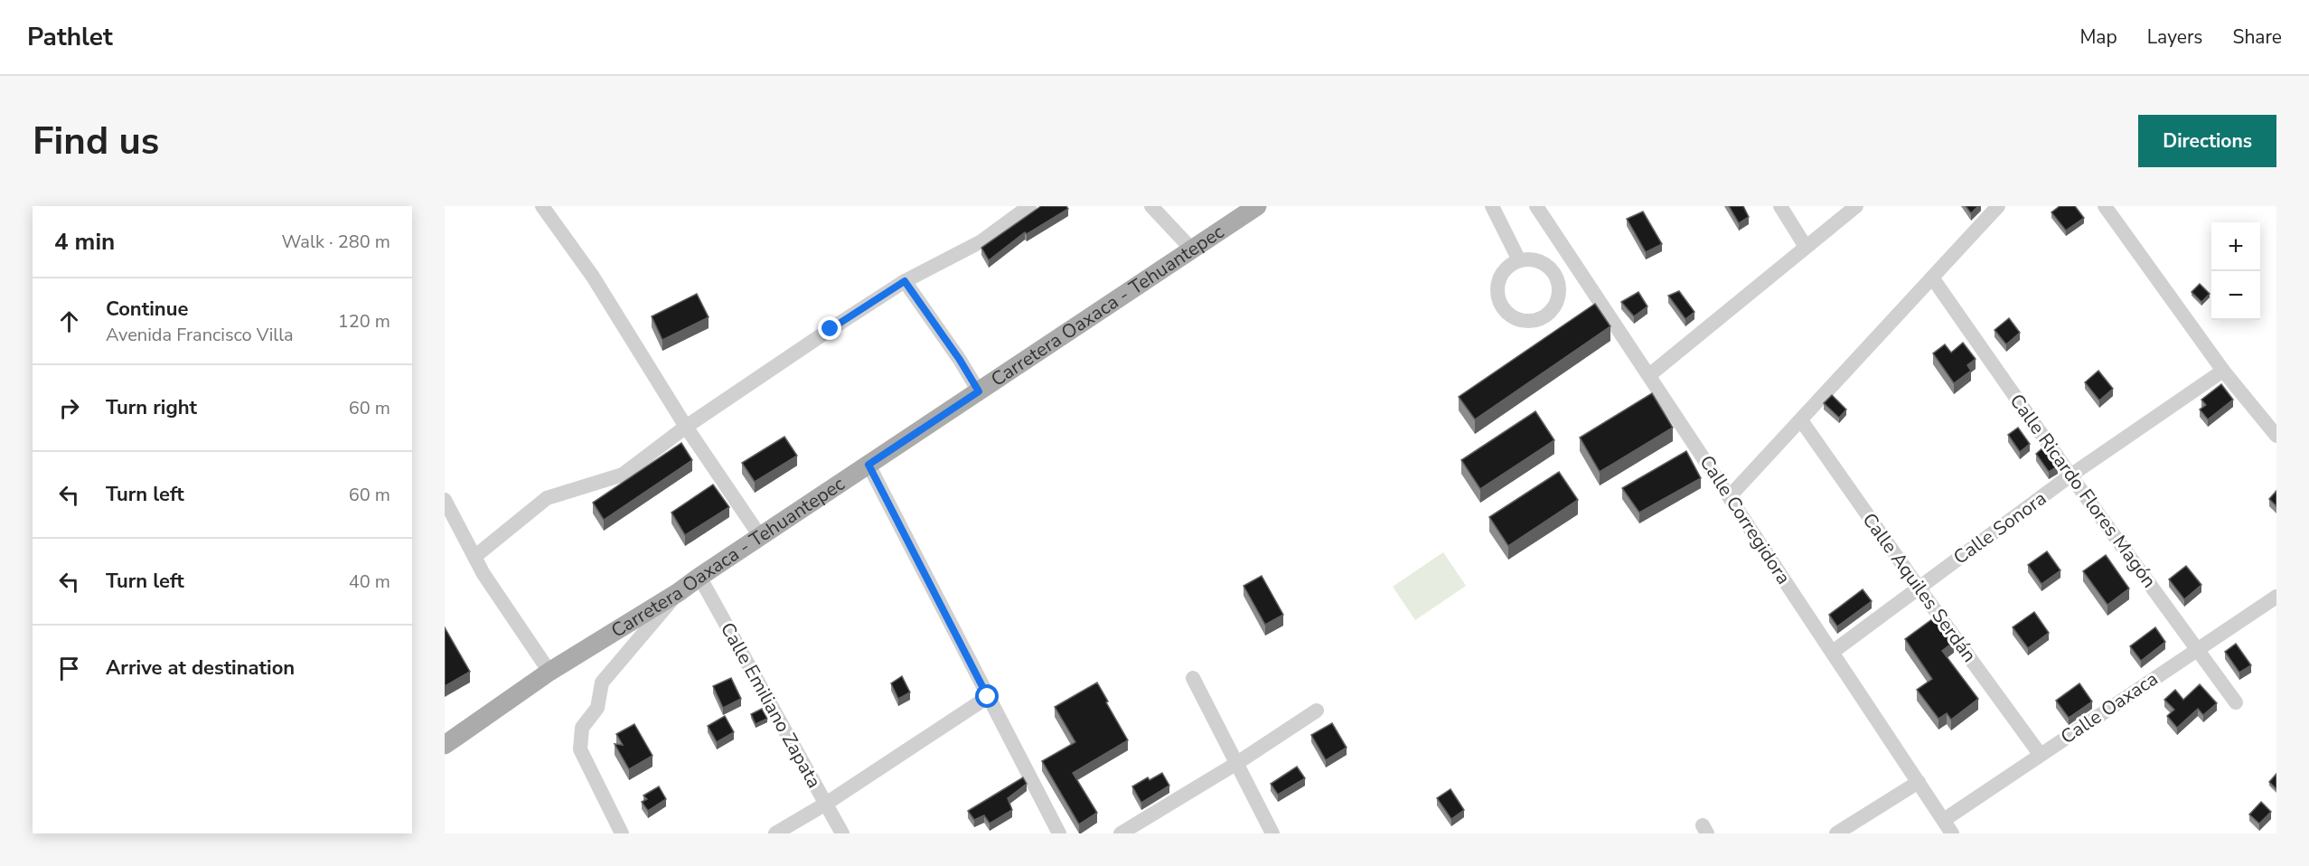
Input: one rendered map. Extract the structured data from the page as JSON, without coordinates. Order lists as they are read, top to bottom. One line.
{"streets":{"main road":["Carretera Oaxaca - Tehuantepec"],"street":["Calle Ricardo Flores Magón","Calle Corregidora","Calle Sonora","Calle Aquiles Serdán","Calle Emiliano Zapata","Calle Oaxaca"]},"crossings":[["Carretera Oaxaca - Tehuantepec","Calle Emiliano Zapata"],["Calle Ricardo Flores Magón","Calle Sonora"],["Calle Ricardo Flores Magón","Calle Oaxaca"],["Calle Corregidora","Calle Sonora"],["Calle Corregidora","Calle Oaxaca"],["Calle Sonora","Calle Aquiles Serdán"],["Calle Aquiles Serdán","Calle Oaxaca"]],"page":{"header":"Pathlet","nav":["Map","Layers","Share"],"buttons":"Directions","title":"Find us","heading":["4 min","Walk · 280 m"],"map_buttons":["+","−"],"list":[["Continue","Avenida Francisco Villa","120 m"],["Turn right","60 m"],["Turn left","60 m"],["Turn left","40 m"],"Arrive at destination"]}}
